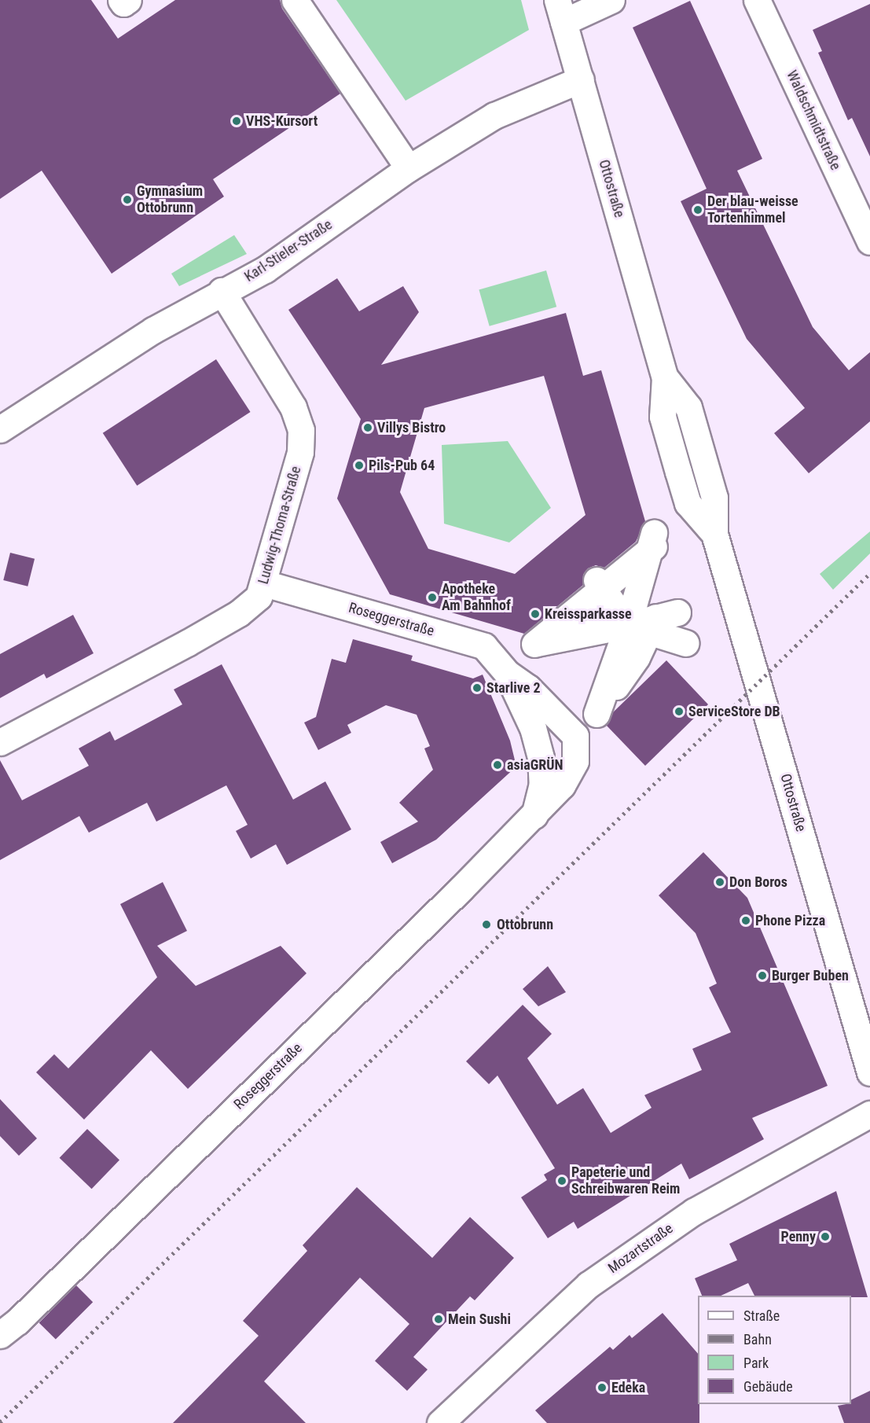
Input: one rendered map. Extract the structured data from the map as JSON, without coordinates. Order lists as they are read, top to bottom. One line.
{"streets":{"street":["Waldschmidtstraße","Ottostraße","Karl-Stieler-Straße","Ludwig-Thoma-Straße","Roseggerstraße","Mozartstraße"]},"crossings":[["Ottostraße","Karl-Stieler-Straße"],["Karl-Stieler-Straße","Ludwig-Thoma-Straße"],["Ludwig-Thoma-Straße","Roseggerstraße"]],"places":["VHS-Kursort","Gymnasium Ottobrunn","Der blau-weisse Tortenhimmel","Villys Bistro","Pils-Pub 64","Apotheke Am Bahnhof","Kreissparkasse","Starlive 2","ServiceStore DB","asiaGRÜN","Don Boros","Phone Pizza","Ottobrunn","Burger Buben","Papeterie und Schreibwaren Reim","Penny","Mein Sushi","Edeka"],"legend":["Straße","Bahn","Park","Gebäude"]}
